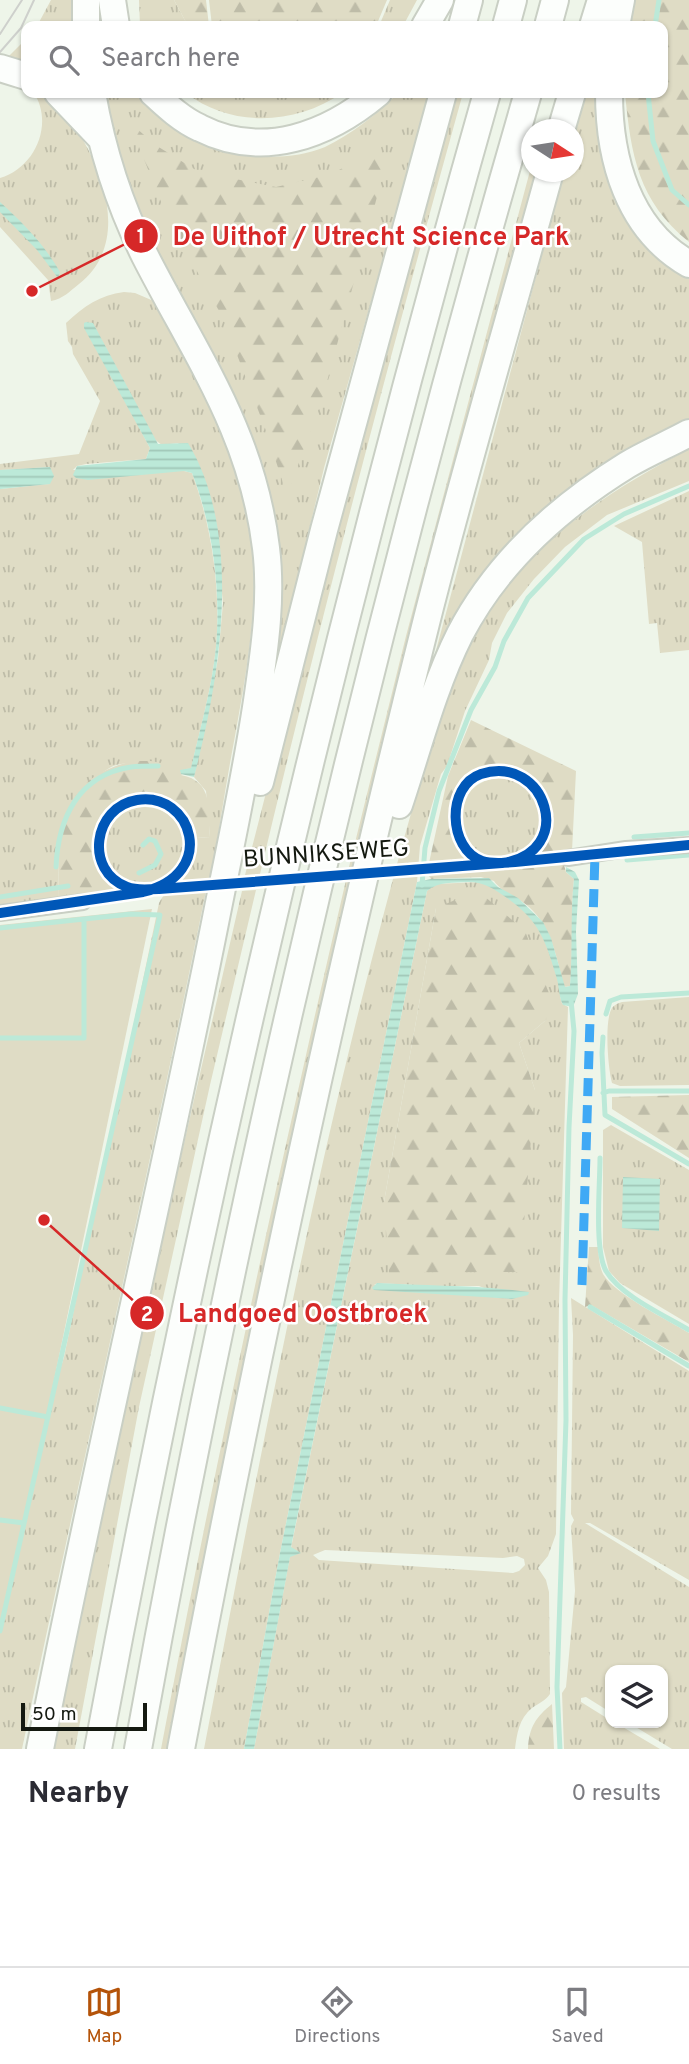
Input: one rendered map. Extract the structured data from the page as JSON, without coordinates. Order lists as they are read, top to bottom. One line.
{"streets":{"cycle path":["BUNNIKSEWEG"]},"places":["De Uithof / Utrecht Science Park","Landgoed Oostbroek"],"scale_bar":"50 m","north":"right","page":{"search":"Search here","scale":"50 m","heading":["Nearby","0 results"],"nav":["Map","Directions","Saved"]}}
